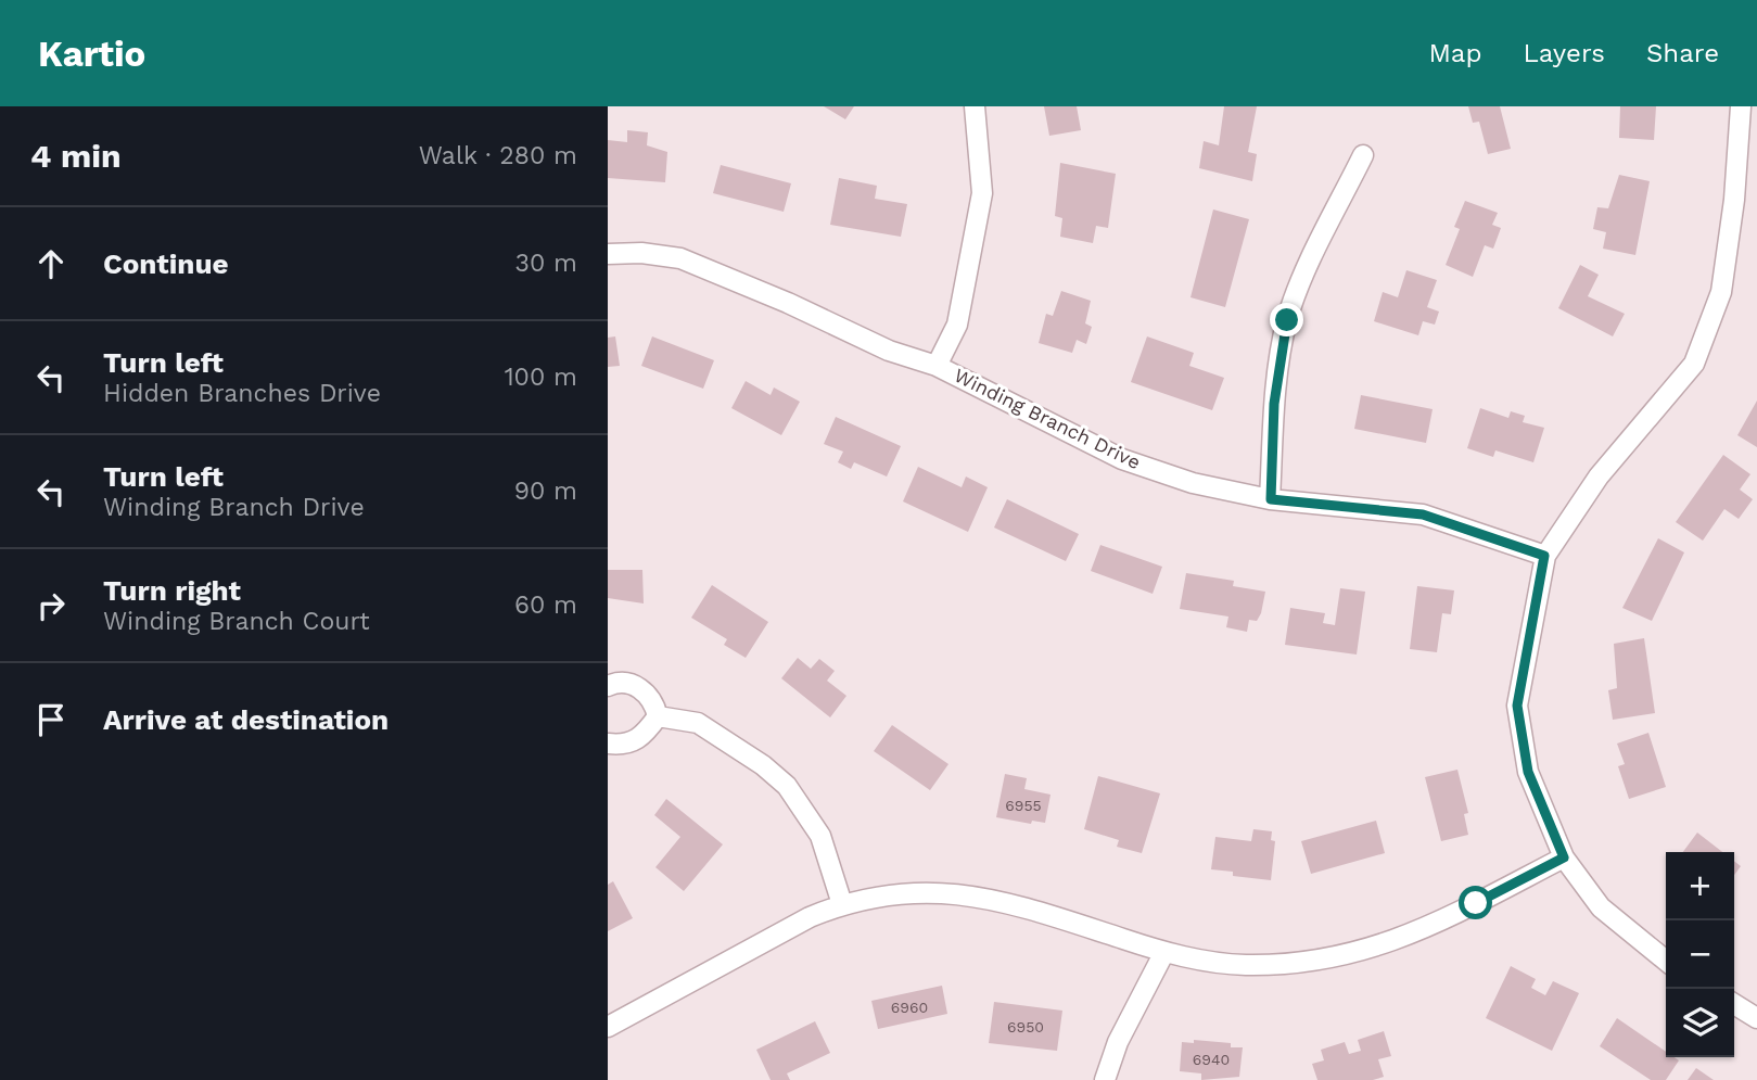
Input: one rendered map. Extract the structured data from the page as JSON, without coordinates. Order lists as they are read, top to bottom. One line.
{"streets":{"street":["Winding Branch Drive"]},"house_numbers":["6955","6960","6950","6940"],"page":{"header":"Kartio","nav":["Map","Layers","Share"],"heading":["4 min","Walk · 280 m"],"list":[["Continue","30 m"],["Turn left","Hidden Branches Drive","100 m"],["Turn left","Winding Branch Drive","90 m"],["Turn right","Winding Branch Court","60 m"],"Arrive at destination"],"map_buttons":["+","−"]}}
